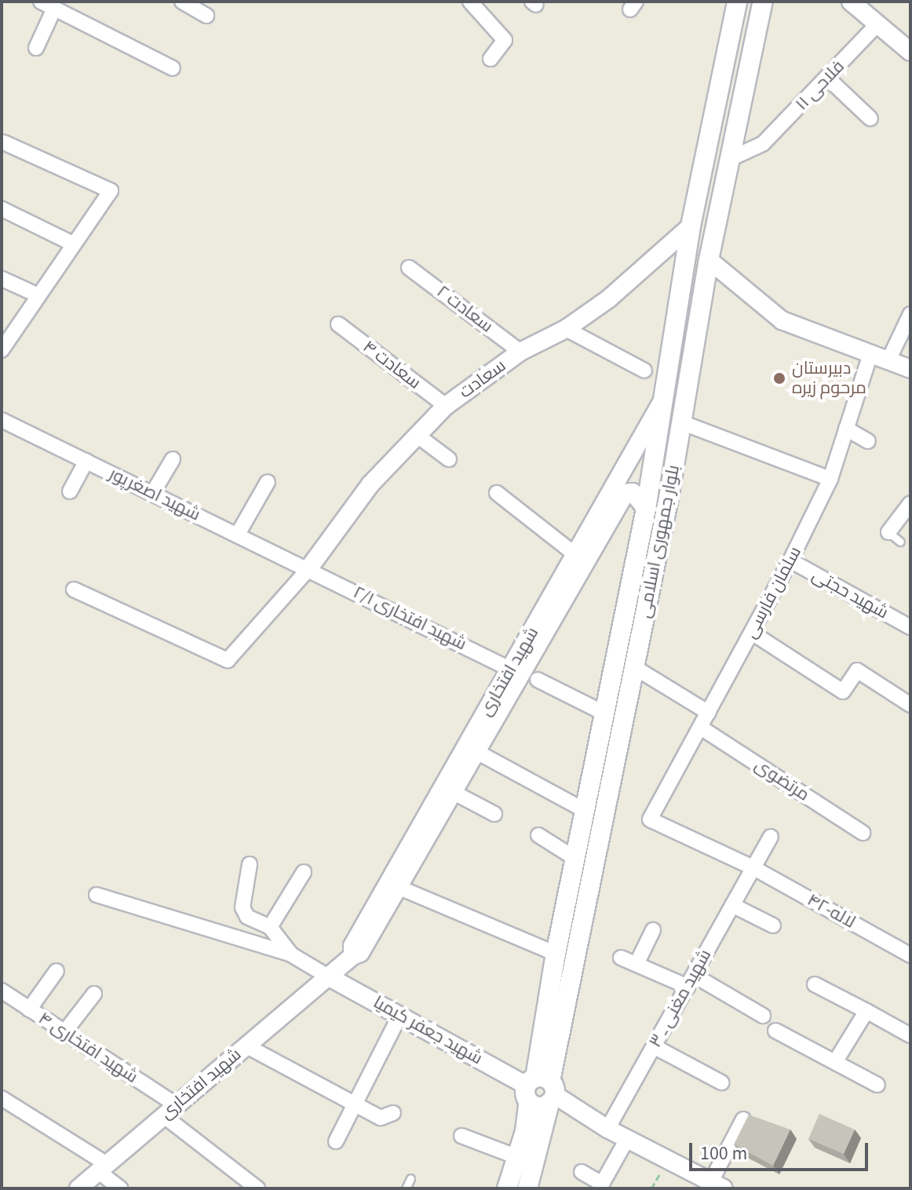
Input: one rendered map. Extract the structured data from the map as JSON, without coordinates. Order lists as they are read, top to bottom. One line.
{"streets":{"main road":["بلوار جمهوری اسلامی"],"street":["فلاحی ۱۱","سعادت ۲","سعادت ۴","سعادت","شهید اصغرپور","سلمان فارسی","شهید حجتی","شهید افتخاری ۲/۱","شهید افتخاری","مرتضوی","لاله-۴۲","شهید مغنی ـ ۳","شهید جعفر کیمیا","شهید افتخاری ۴"]},"crossings":[["فلاحی ۱۱","بلوار جمهوری اسلامی"],["سعادت ۲","سعادت"],["سعادت ۴","سعادت"],["سعادت","شهید اصغرپور"],["سعادت","بلوار جمهوری اسلامی"],["سعادت","شهید افتخاری ۲/۱"],["شهید اصغرپور","شهید افتخاری ۲/۱"],["بلوار جمهوری اسلامی","شهید افتخاری"],["بلوار جمهوری اسلامی","شهید جعفر کیمیا"],["سلمان فارسی","شهید حجتی"],["سلمان فارسی","مرتضوی"],["سلمان فارسی","لاله-۴۲"],["شهید افتخاری ۲/۱","شهید افتخاری"],["شهید افتخاری","شهید جعفر کیمیا"],["شهید افتخاری","شهید افتخاری ۴"],["لاله-۴۲","شهید مغنی ـ ۳"],["شهید مغنی ـ ۳","شهید جعفر کیمیا"]],"places":["دبیرستان مرحوم زیره"],"scale_bar":"100 m"}
